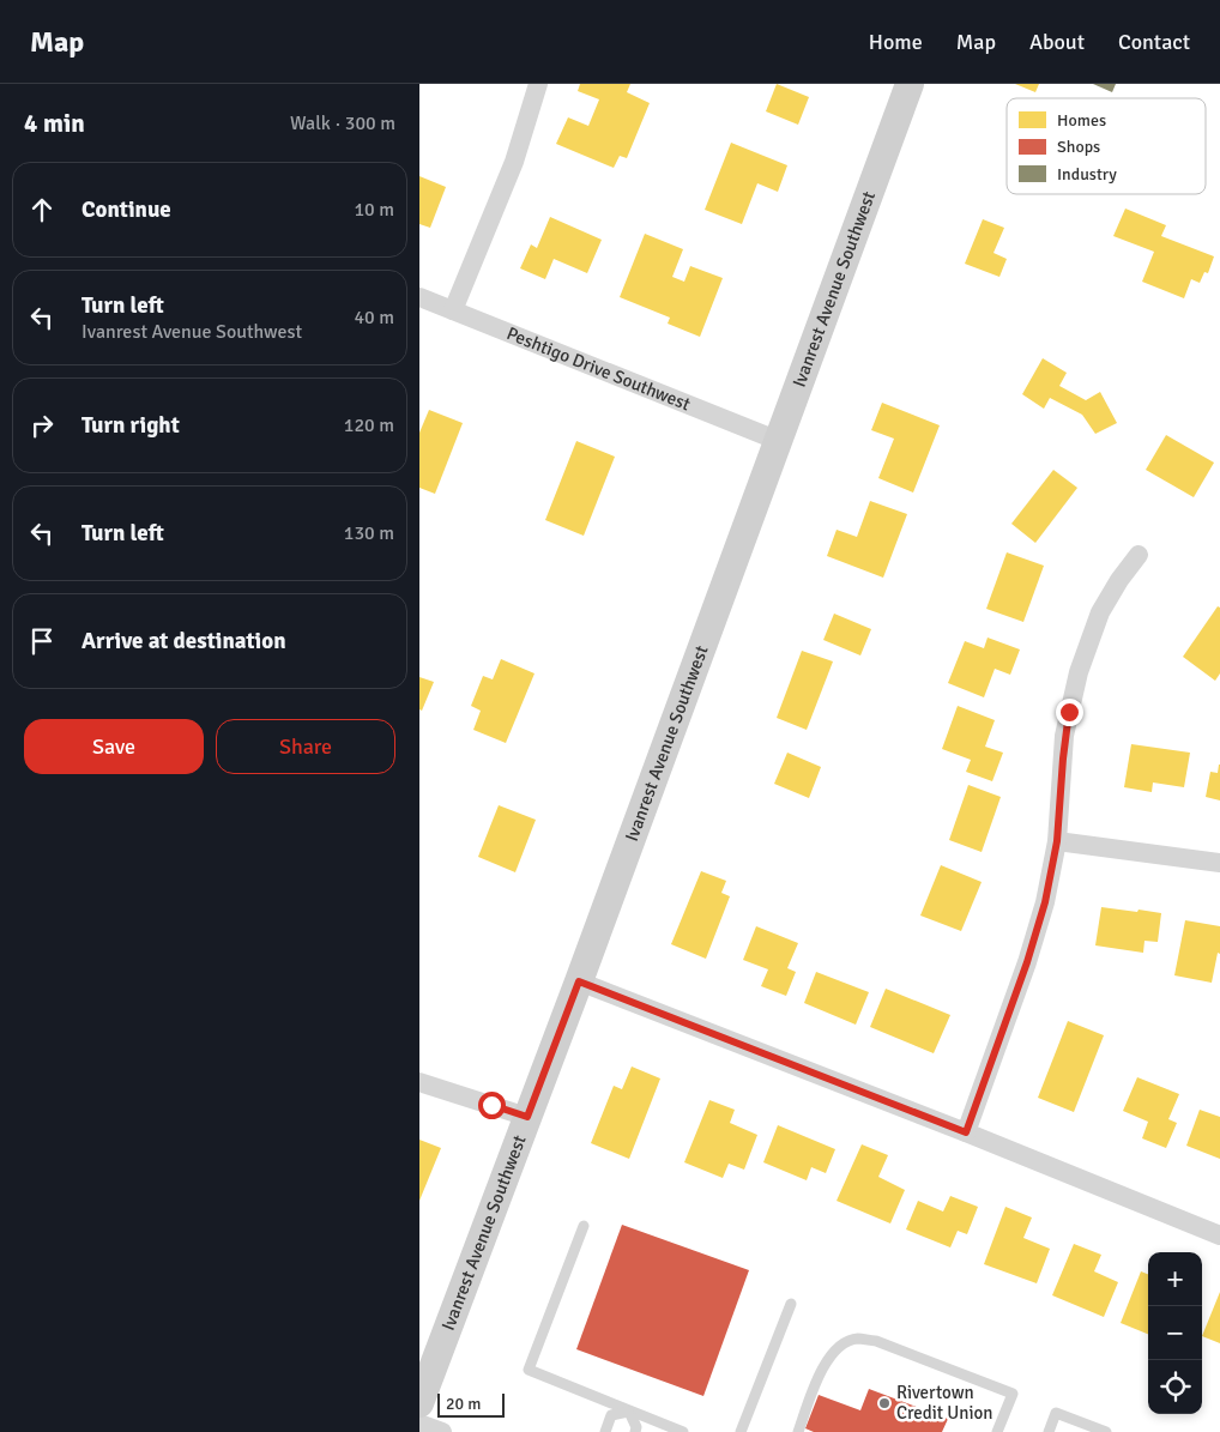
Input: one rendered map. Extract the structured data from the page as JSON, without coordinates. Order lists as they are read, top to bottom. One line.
{"streets":{"street":["Ivanrest Avenue Southwest","Peshtigo Drive Southwest"]},"crossings":[["Ivanrest Avenue Southwest","Peshtigo Drive Southwest"]],"places":["Rivertown Credit Union"],"legend":["Homes","Shops","Industry"],"scale_bar":"20 m","page":{"header":"Map","nav":["Home","Map","About","Contact"],"heading":["4 min","Walk · 300 m"],"list":[["Continue","10 m"],["Turn left","Ivanrest Avenue Southwest","40 m"],["Turn right","120 m"],["Turn left","130 m"],"Arrive at destination"],"buttons":["Save","Share"],"map_buttons":["+","−"],"scale":"20 m"}}
